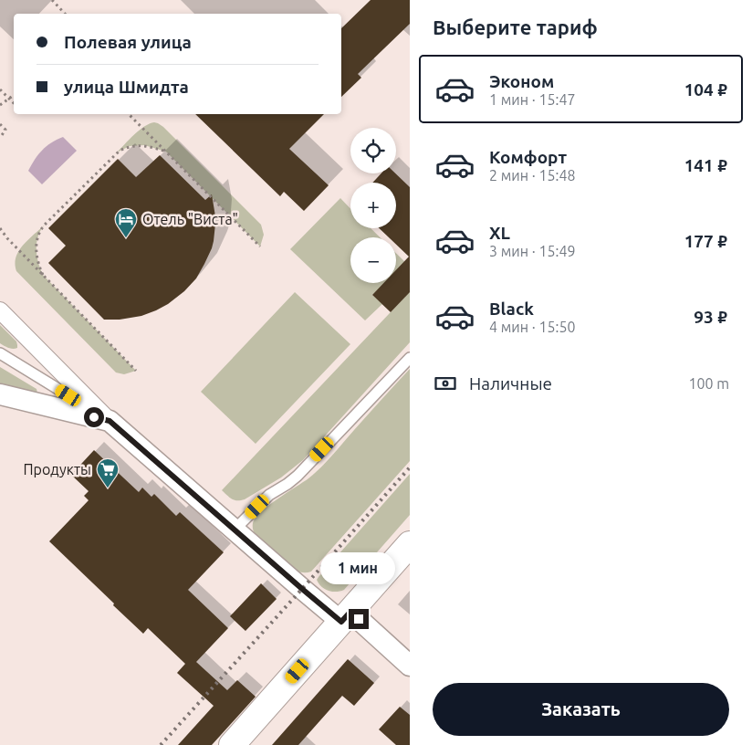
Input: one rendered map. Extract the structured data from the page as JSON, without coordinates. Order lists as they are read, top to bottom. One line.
{"places":{"hotel":["Отель \"Виста\""],"supermarket":["Продукты"]},"page":{"heading":"Выберите тариф","banner":["Полевая улица","улица Шмидта"],"list":[{"name":"Эконом","note":"1 мин · 15:47","value":"104 ₽"},{"name":"Комфорт","note":"2 мин · 15:48","value":"141 ₽"},{"name":"XL","note":"3 мин · 15:49","value":"177 ₽"},{"name":"Black","note":"4 мин · 15:50","value":"93 ₽"}],"map_buttons":["+","−"],"pay":["Наличные","100 m"],"bubble":"1 мин","buttons":"Заказать"}}
